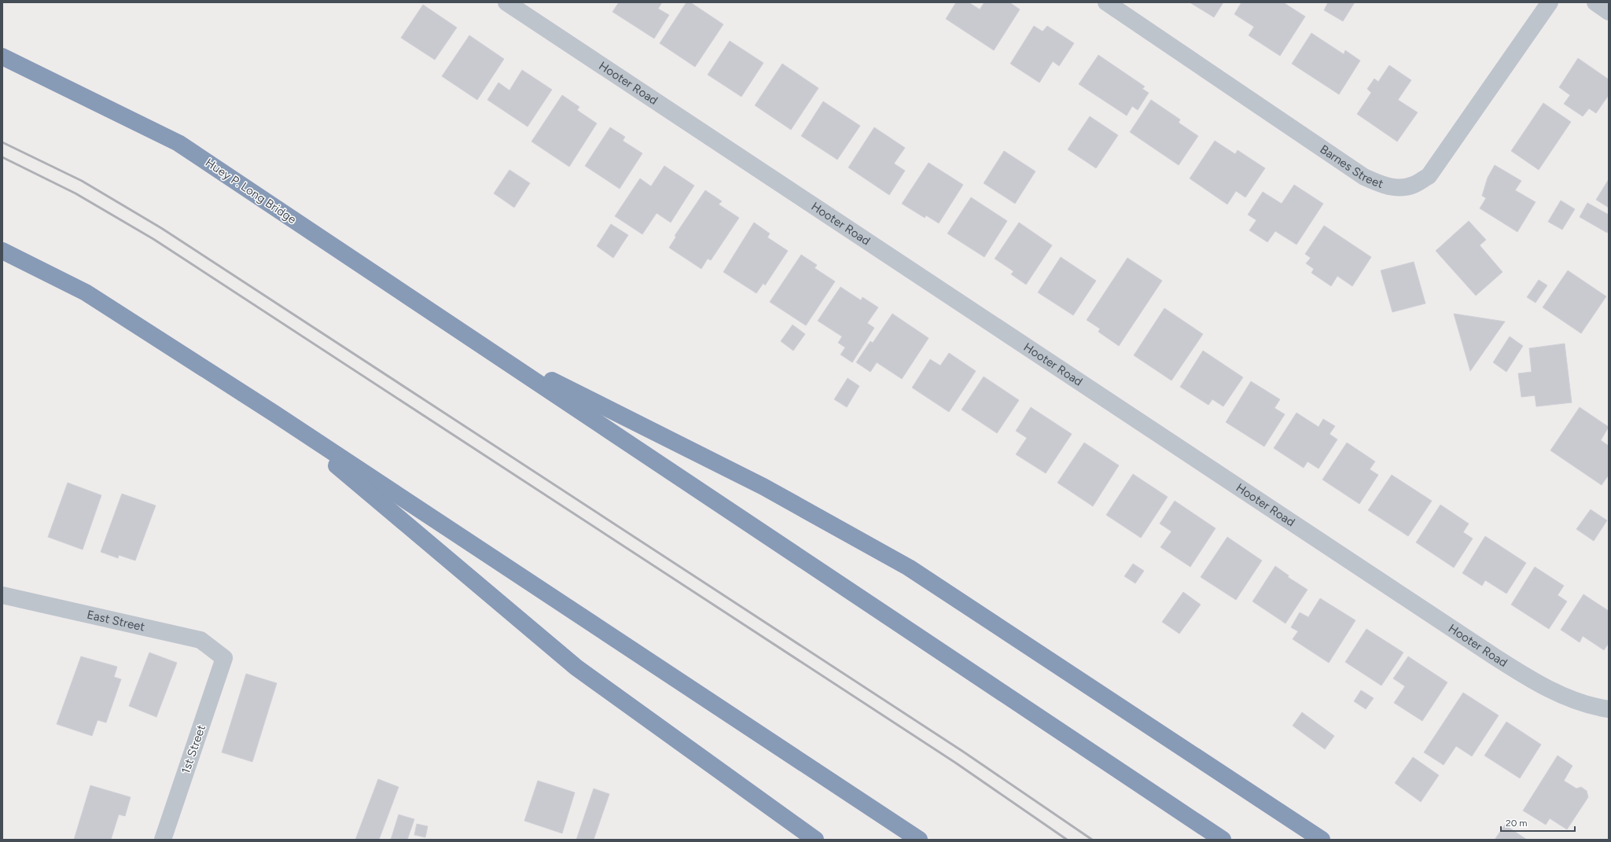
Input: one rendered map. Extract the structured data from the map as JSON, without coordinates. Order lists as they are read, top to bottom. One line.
{"streets":{"highway":["Huey P. Long Bridge"],"street":["Hooter Road","Barnes Street","East Street","1st Street"]},"crossings":[["East Street","1st Street"]],"scale_bar":"20 m"}
